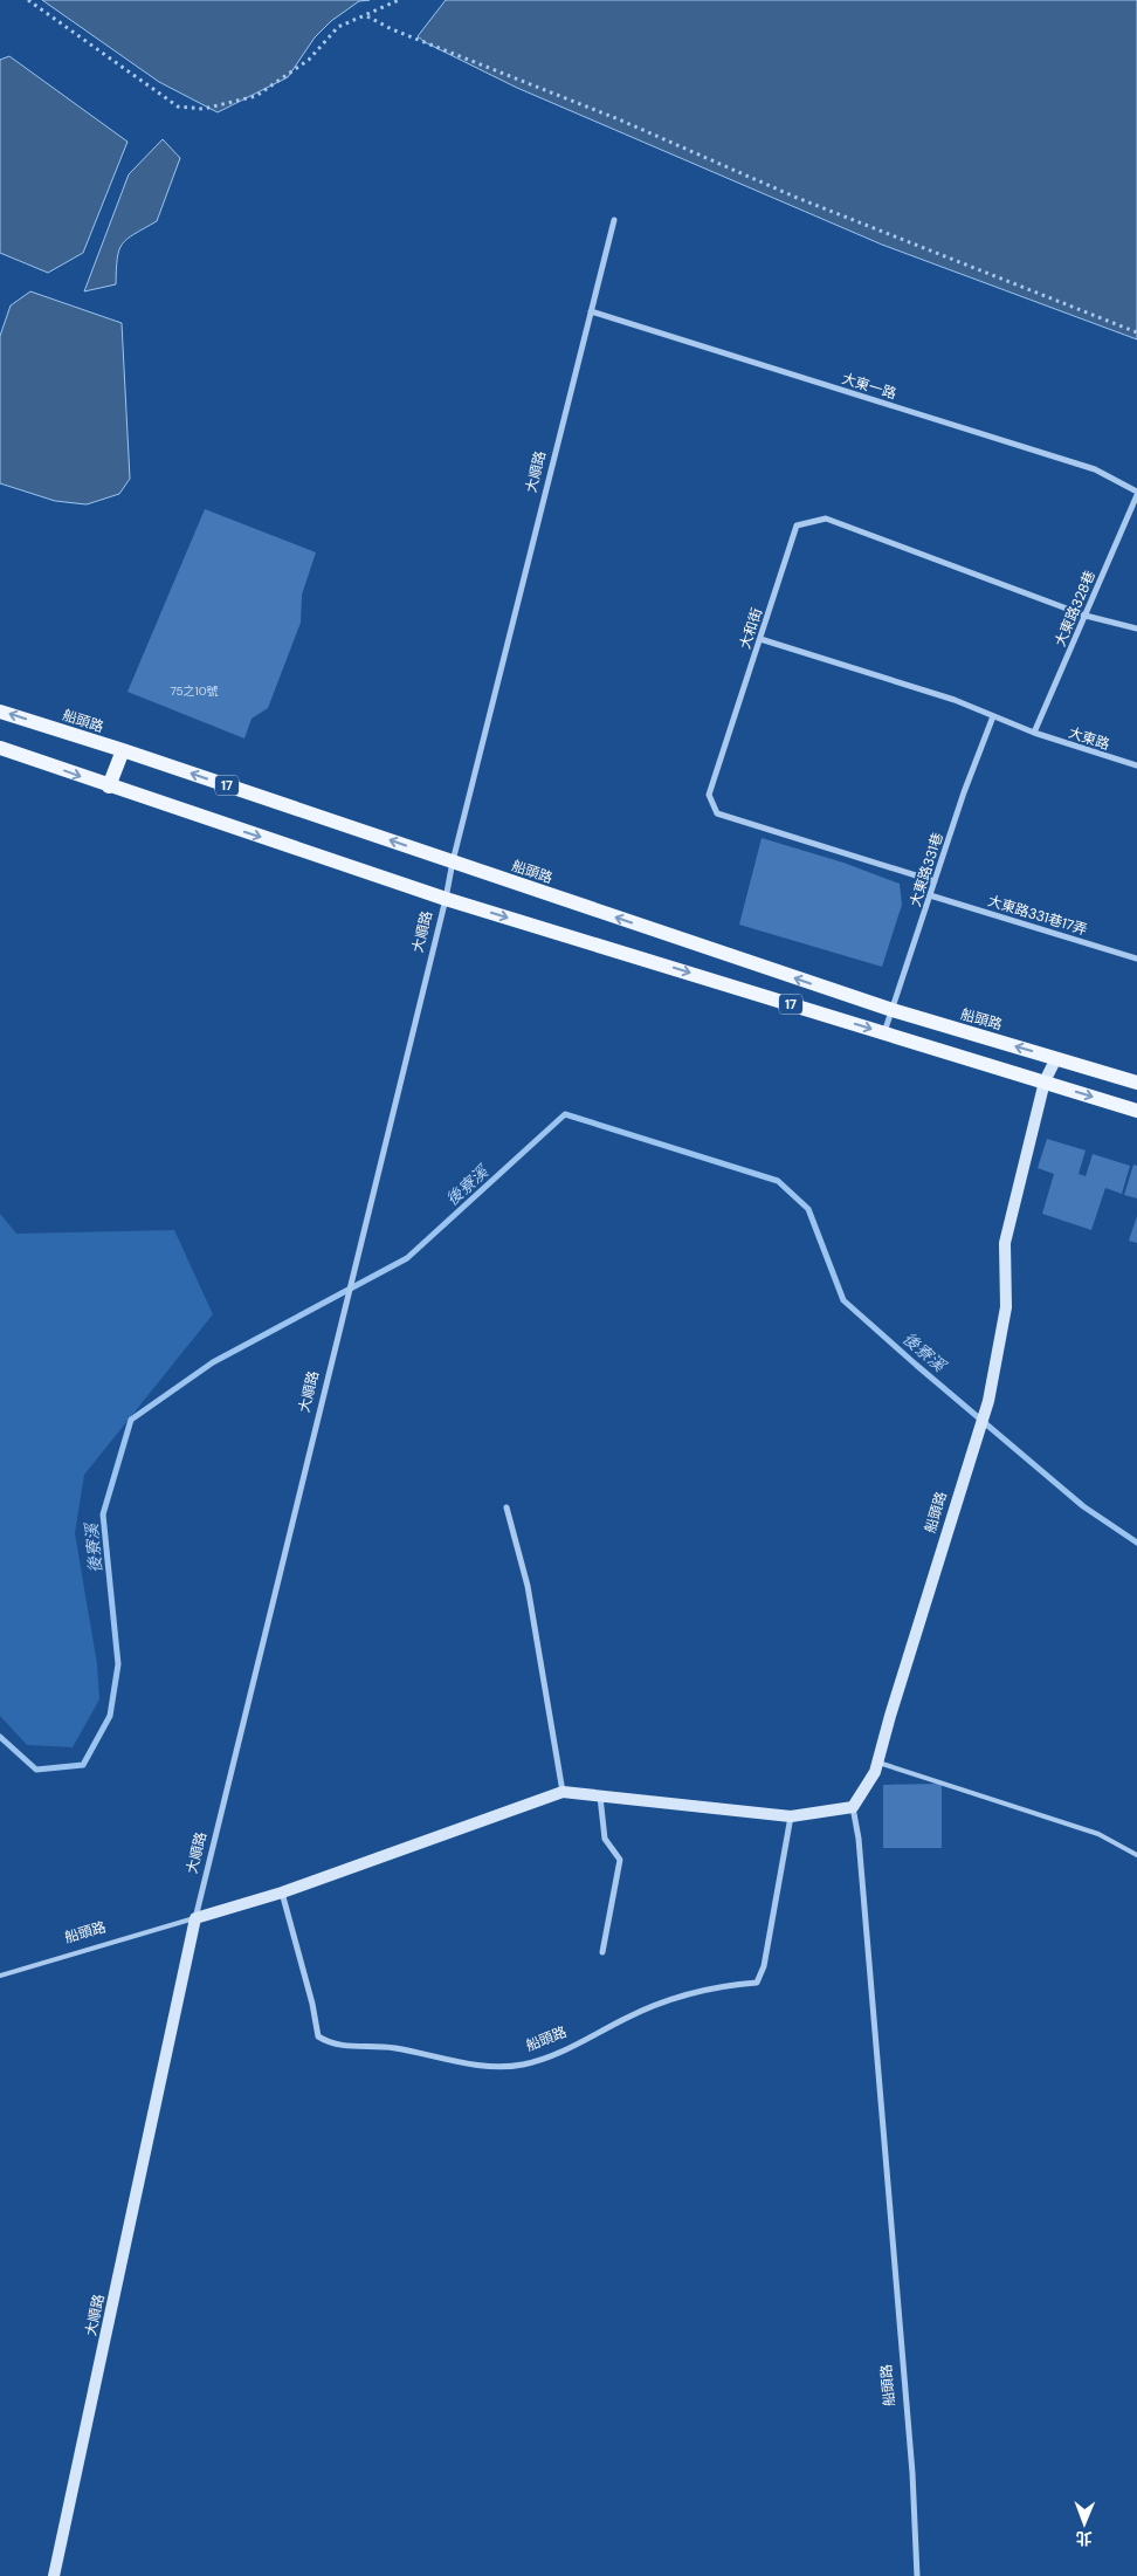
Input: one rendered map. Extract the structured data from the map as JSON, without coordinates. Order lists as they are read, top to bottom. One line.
{"streets":{"main road":["船頭路","17"],"street":["大東一路","大順路","大東路328巷","大和街","大東路","大東路331巷","大東路331巷17弄"]},"crossings":[["大東一路","大順路"],["大東一路","大東路328巷"],["大順路","船頭路"],["大順路","17"],["大東路328巷","大和街"],["大東路328巷","大東路"],["大和街","大東路"],["大和街","大東路331巷"],["船頭路","17"],["船頭路","大東路331巷"],["大東路","大東路331巷"],["17","大東路331巷"],["大東路331巷","大東路331巷17弄"]],"water":["後寮溪"],"house_numbers":["75之10號"],"north":"bottom"}
